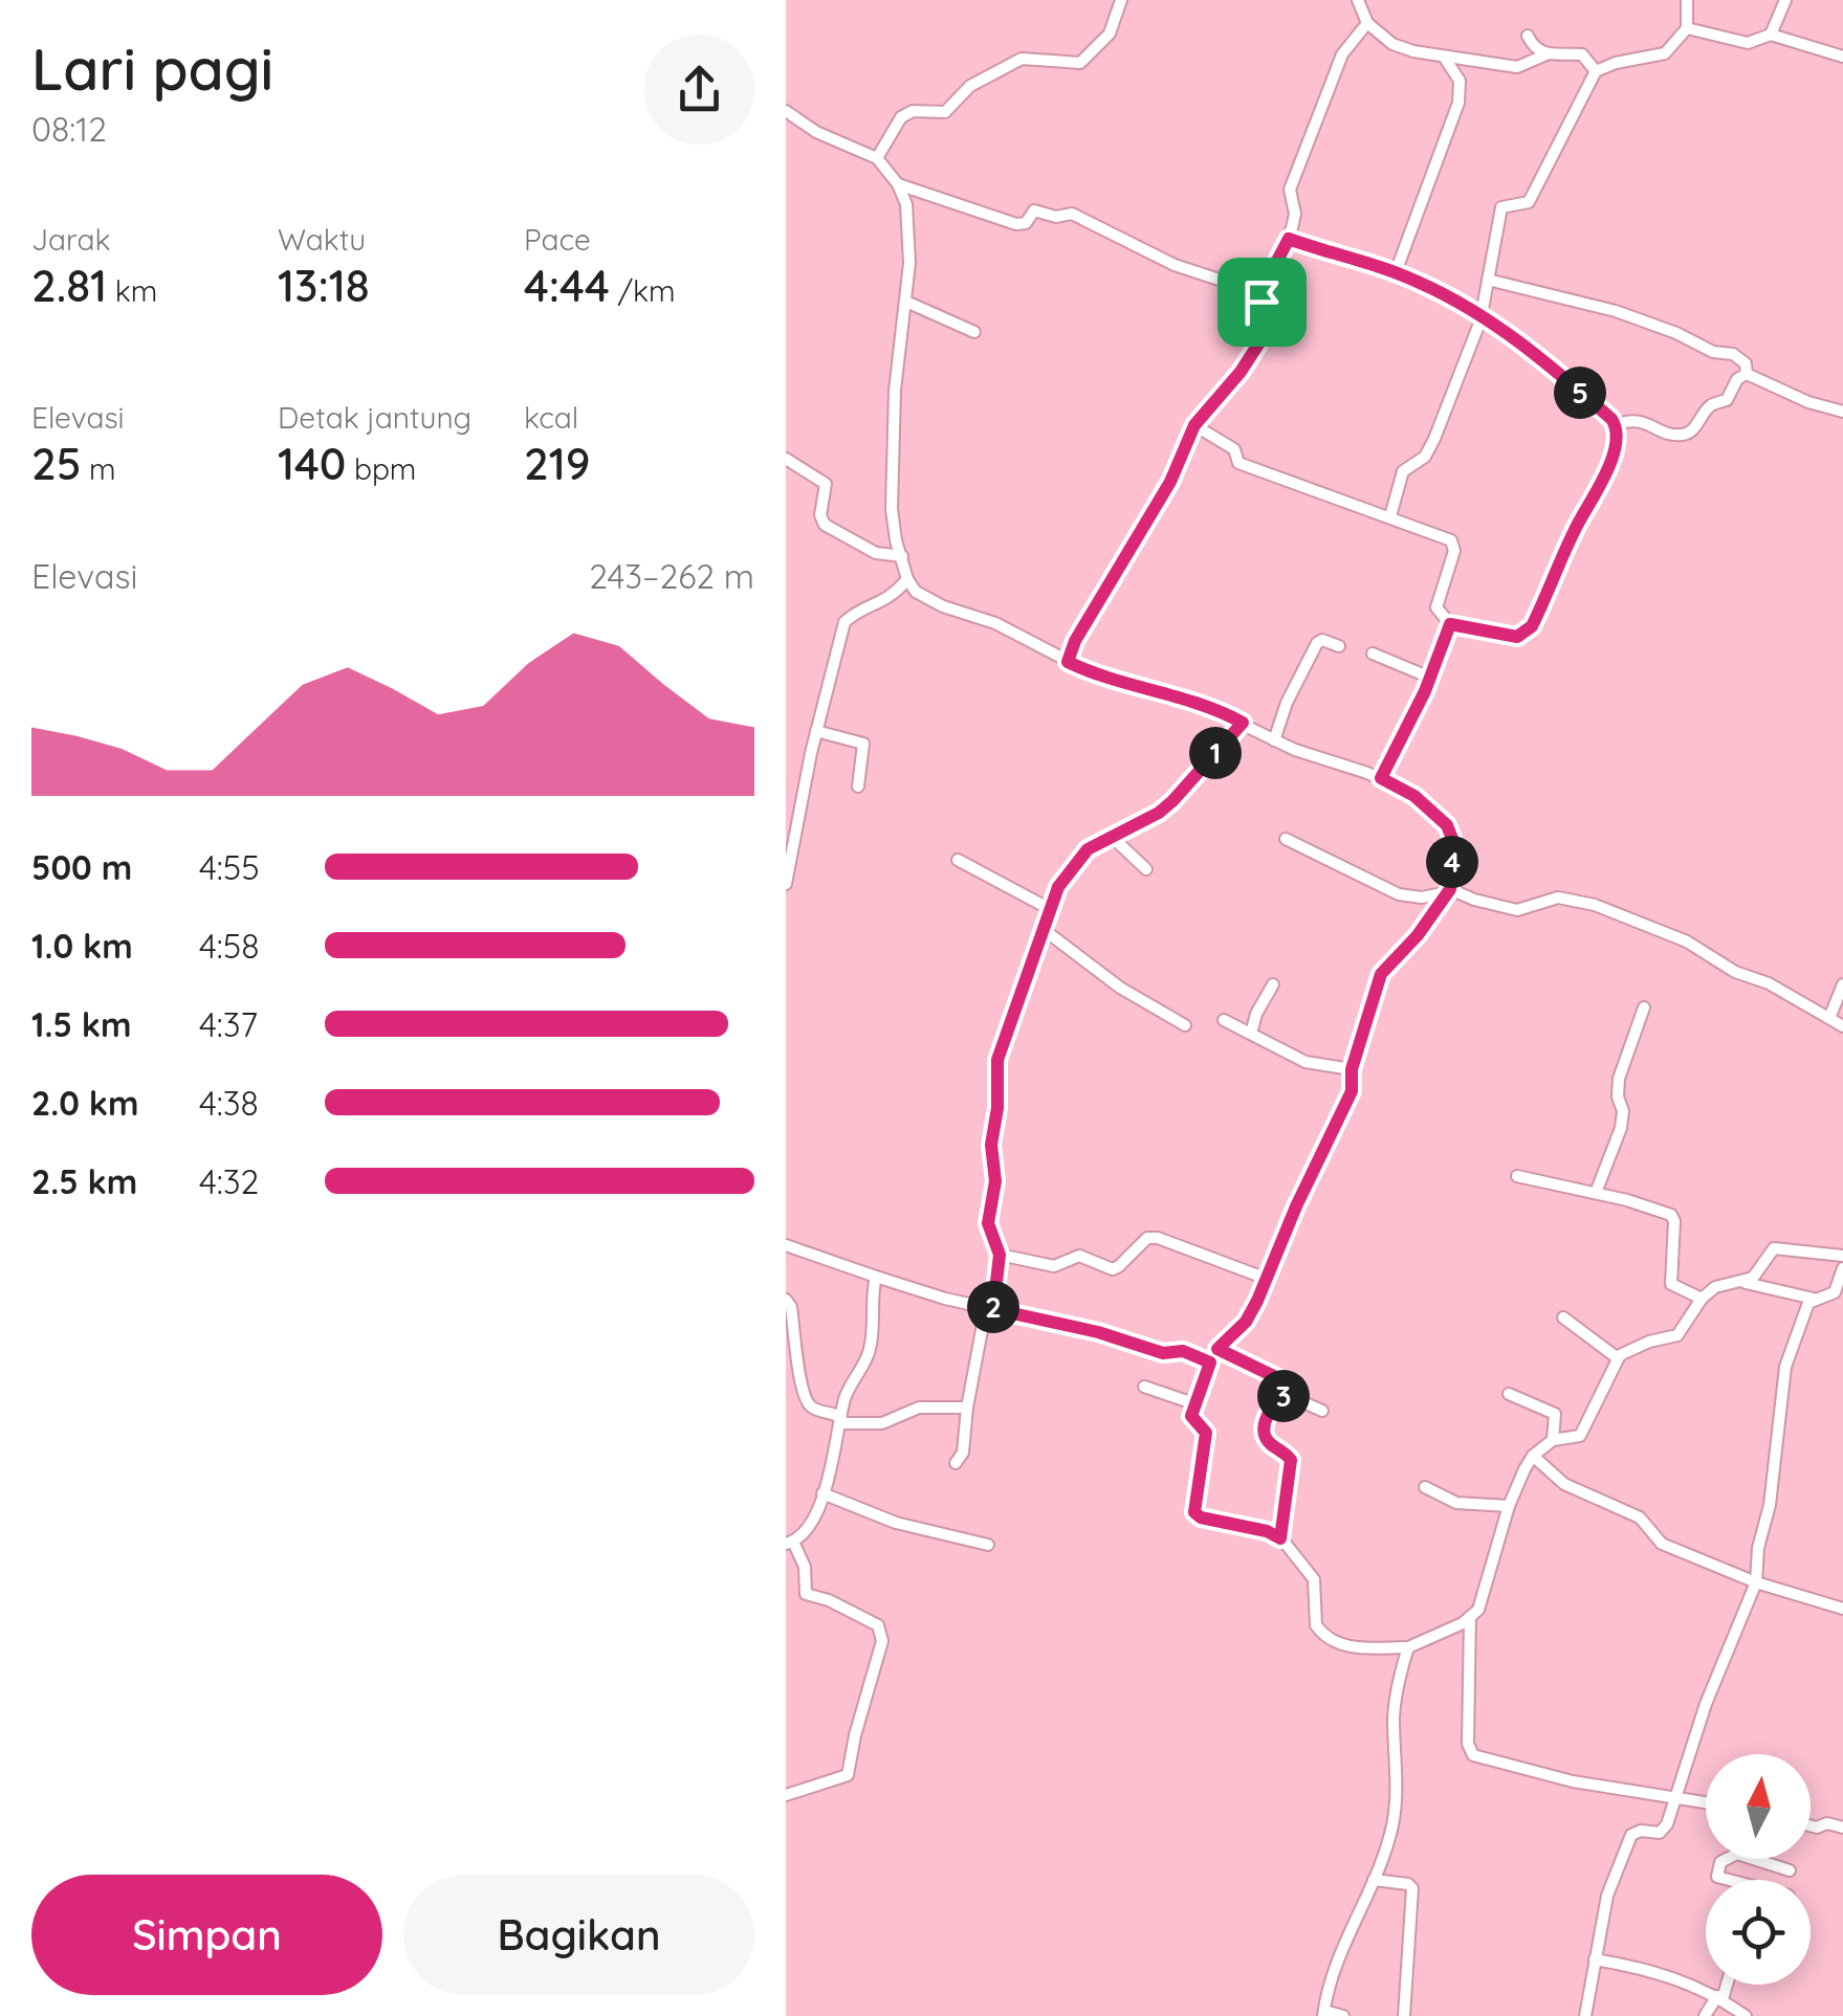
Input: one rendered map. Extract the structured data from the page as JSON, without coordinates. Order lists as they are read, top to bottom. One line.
{"north":"top","page":{"heading":["Lari pagi","08:12"],"stats":[["Jarak","2.81 km"],["Waktu","13:18"],["Pace","4:44 /km"],["Elevasi","25 m"],["Detak jantung","140 bpm"],["kcal","219"]],"pins":["5","1","4","2","3"],"chart":["Elevasi","243–262 m"],"list":[{"name":"500 m","note":"4:55"},{"name":"1.0 km","note":"4:58"},{"name":"1.5 km","note":"4:37"},{"name":"2.0 km","note":"4:38"},{"name":"2.5 km","note":"4:32"}],"buttons":["Simpan","Bagikan"]}}
